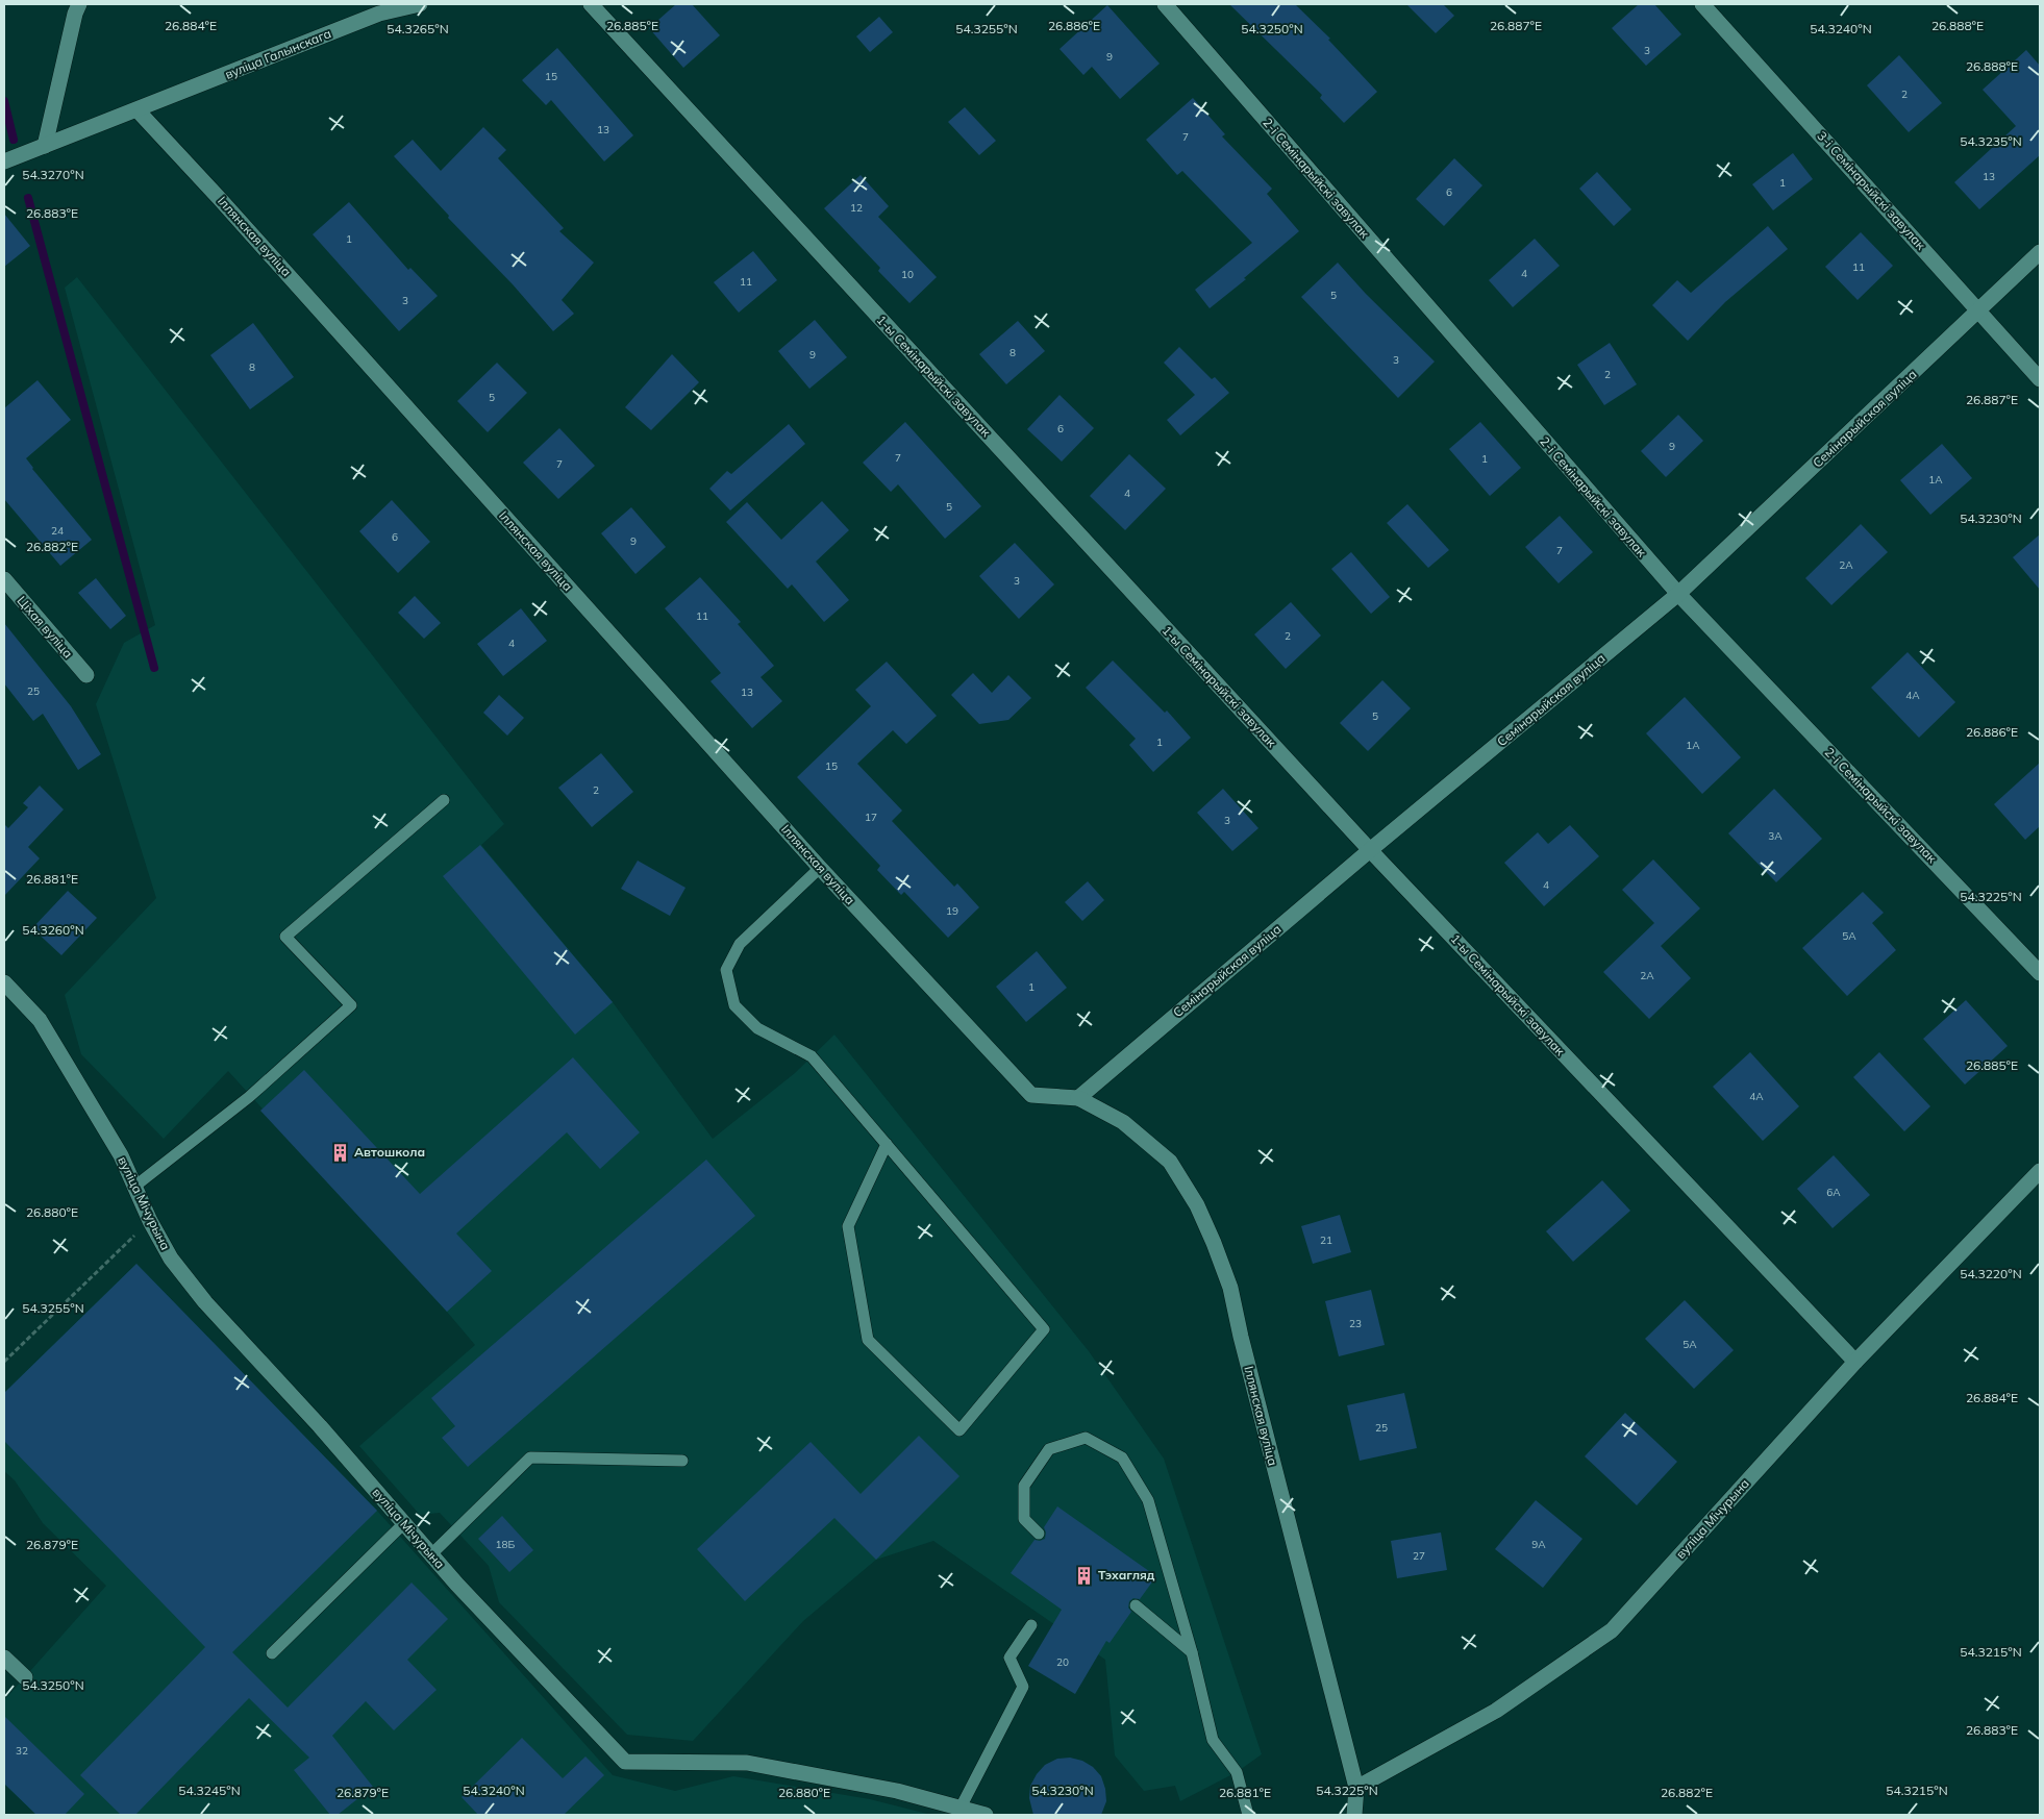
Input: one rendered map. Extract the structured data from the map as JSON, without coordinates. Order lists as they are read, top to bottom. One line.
{"streets":{"street":["вуліца Галынскага","2-і Семінарыйскі завулак","3-і Семінарыйскі завулак","Іллянская вуліца","1-ы Семінарыйскі завулак","Семінарыйская вуліца","Ціхая вуліца","вуліца Мічурына"]},"crossings":[["вуліца Галынскага","Іллянская вуліца"],["2-і Семінарыйскі завулак","Семінарыйская вуліца"],["3-і Семінарыйскі завулак","Семінарыйская вуліца"],["Іллянская вуліца","Семінарыйская вуліца"],["Іллянская вуліца","вуліца Мічурына"],["1-ы Семінарыйскі завулак","Семінарыйская вуліца"],["1-ы Семінарыйскі завулак","вуліца Мічурына"]],"places":{"building":["Автошкола","Тэхагляд"]},"house_numbers":["3","9","15","2","13","7","13","1","6","12","1","11","4","10","11","5","3","8","9","3","8","2","5","6","9","7","1","7","1А","4","5","24","6","9","7","2А","3","11","2","4","25","13","4А","5","1","1А","15","2","17","3","3А","4","19","5А","2А","1","4А","6А","21","23","5А","25","18Б","9А","27","20","32"],"coordinates":["26.888°E","26.884°E","26.885°E","26.886°E","26.887°E","54.3265°N","54.3255°N","54.3250°N","54.3240°N","54.3235°N","54.3270°N","26.883°E","54.3230°N","26.882°E","26.881°E","54.3225°N","54.3260°N","26.880°E","54.3220°N","26.879°E","54.3215°N","54.3245°N"]}
